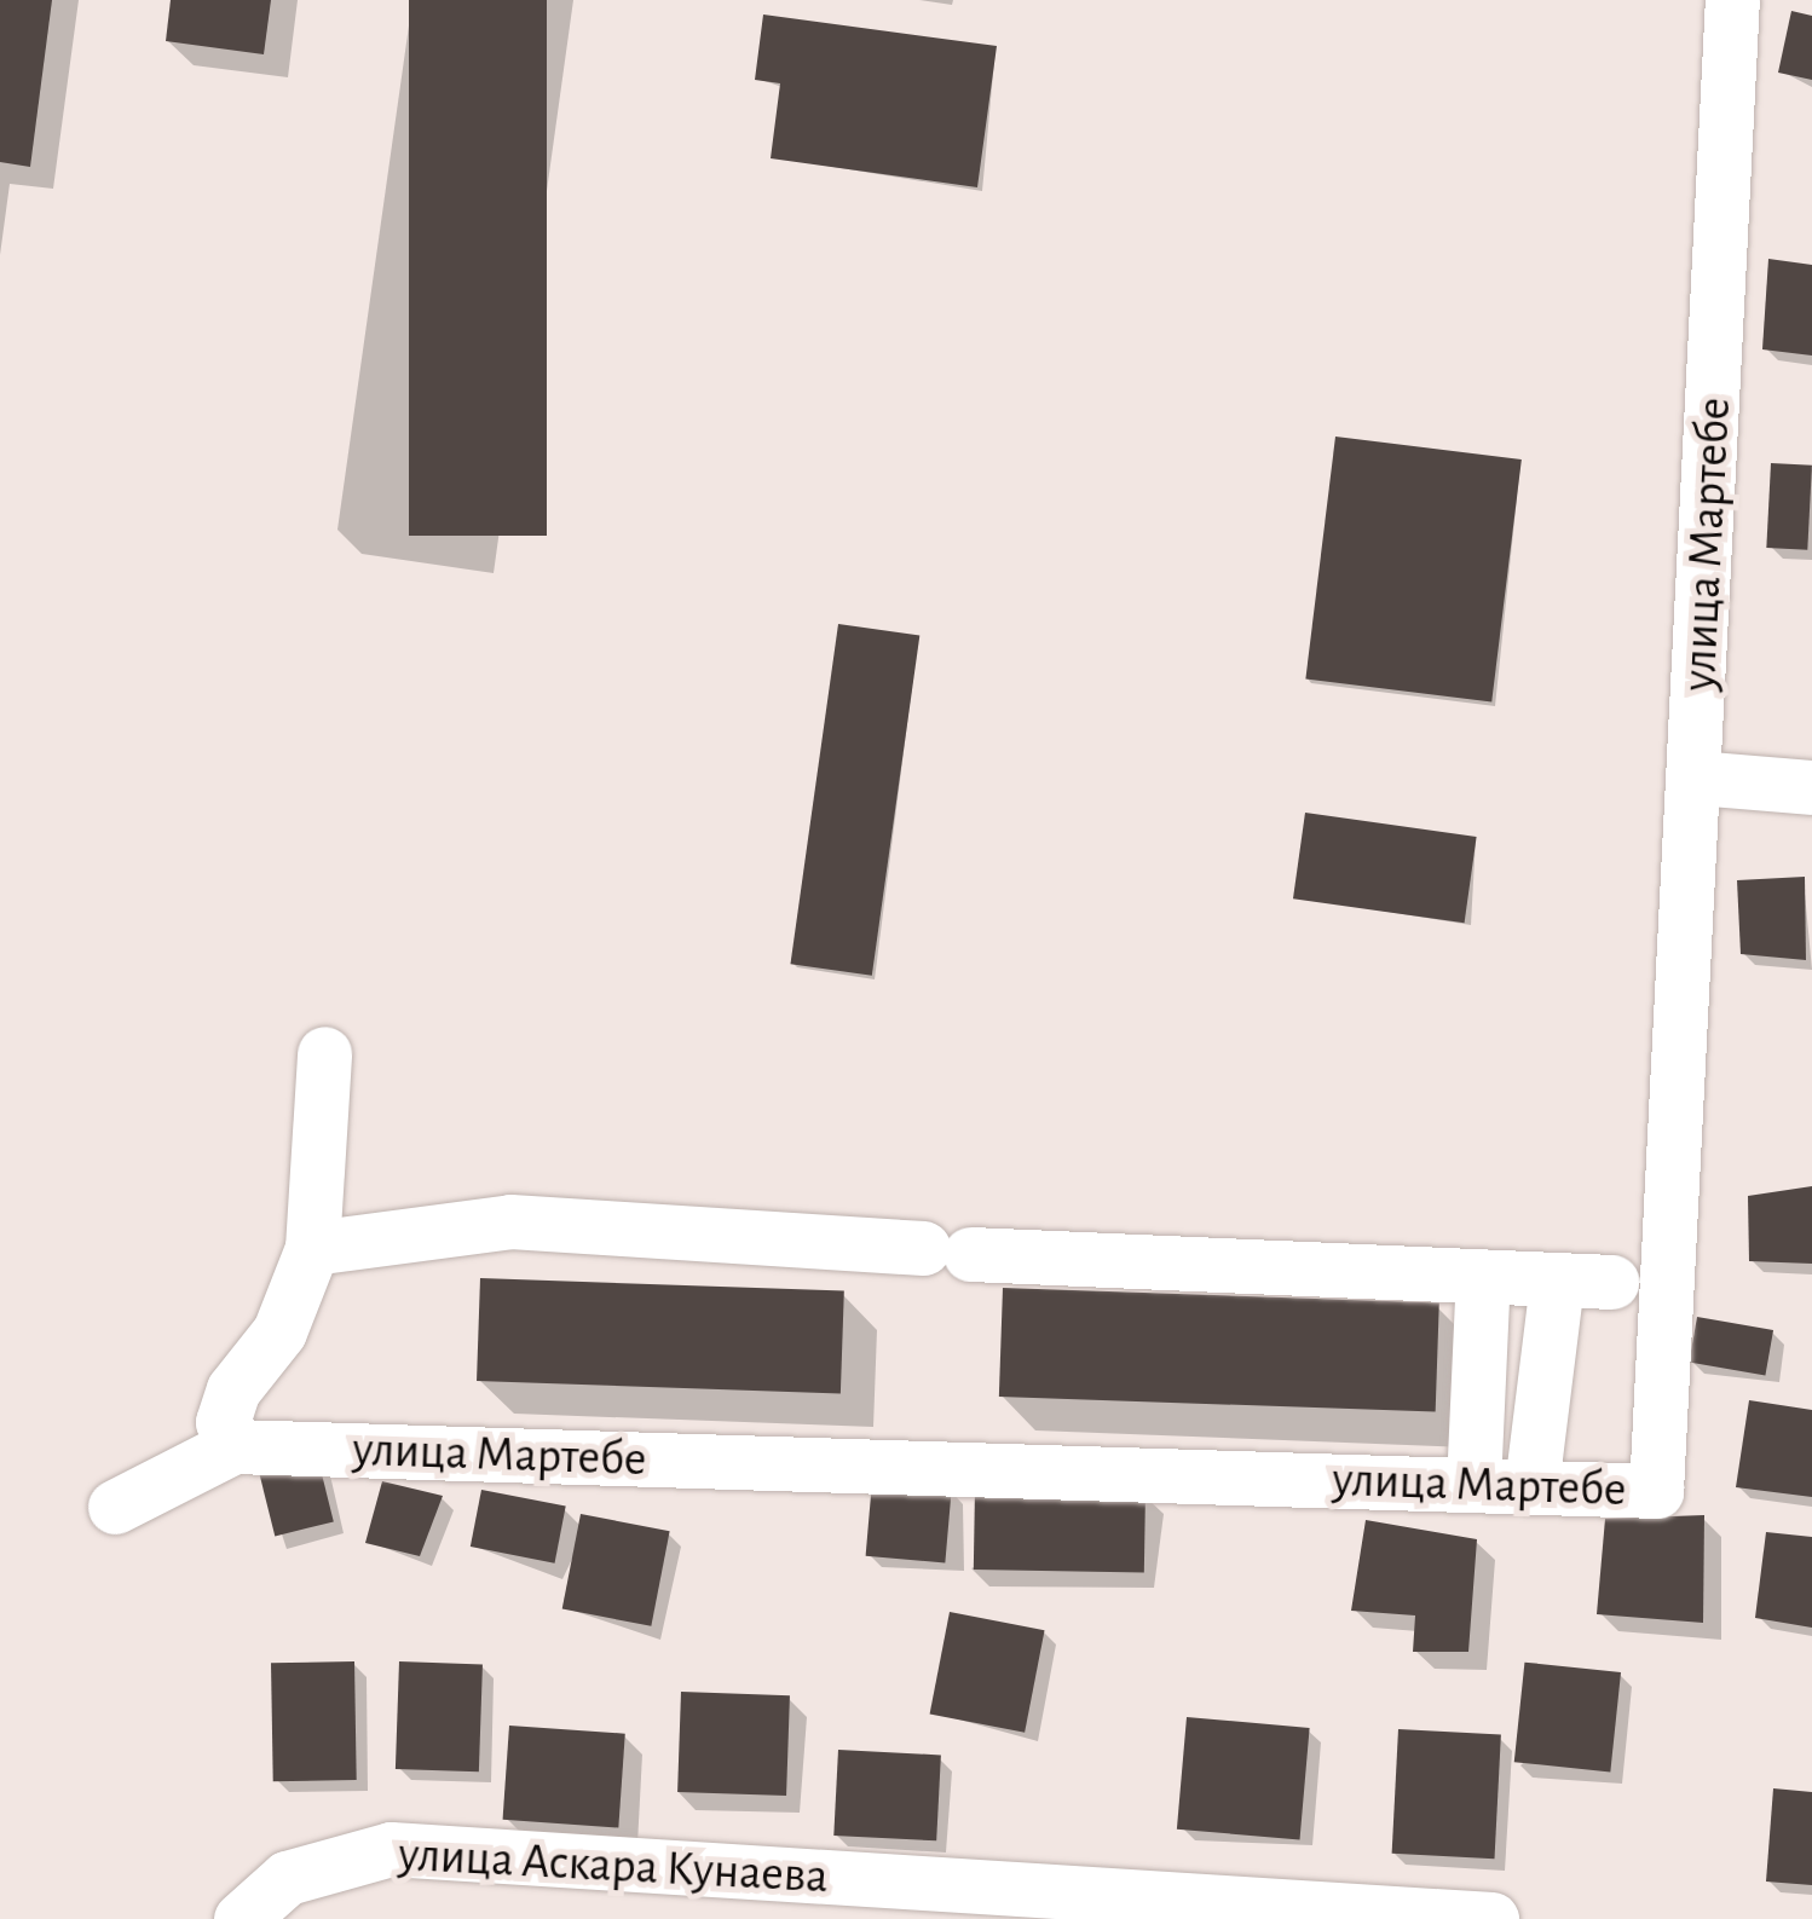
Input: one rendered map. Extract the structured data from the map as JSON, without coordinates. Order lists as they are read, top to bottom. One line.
{"streets":{"street":["улица Мартебе","улица Аскара Кунаева"]}}
